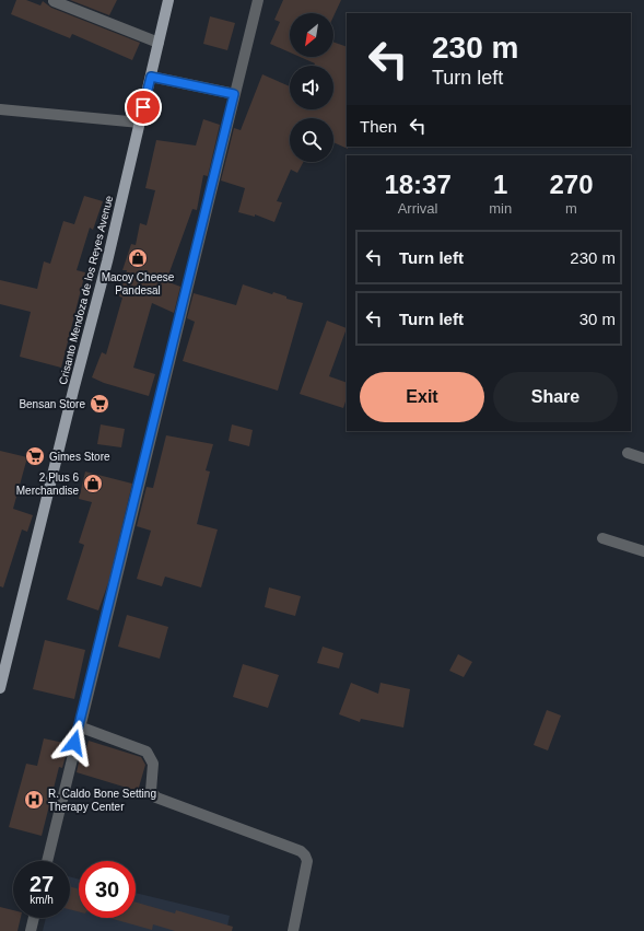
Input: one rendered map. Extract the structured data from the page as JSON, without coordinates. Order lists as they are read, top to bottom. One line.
{"streets":{"main road":["Crisanto Mendoza de los Reyes Avenue"]},"places":{"shop":["Macoy Cheese Pandesal","2 Plus 6 Merchandise"],"supermarket":["Bensan Store","Gimes Store"],"hospital":["R. Caldo Bone Setting Therapy Center"]},"north":"bottom left","page":{"turn":["230 m","Turn left"],"then":"Then","eta":["18:37","Arrival","1","min","270","m"],"list":[{"name":"Turn left","value":"230 m"},{"name":"Turn left","value":"30 m"}],"buttons":["Exit","Share"],"speed":"27 km/h","limit":"30"}}
